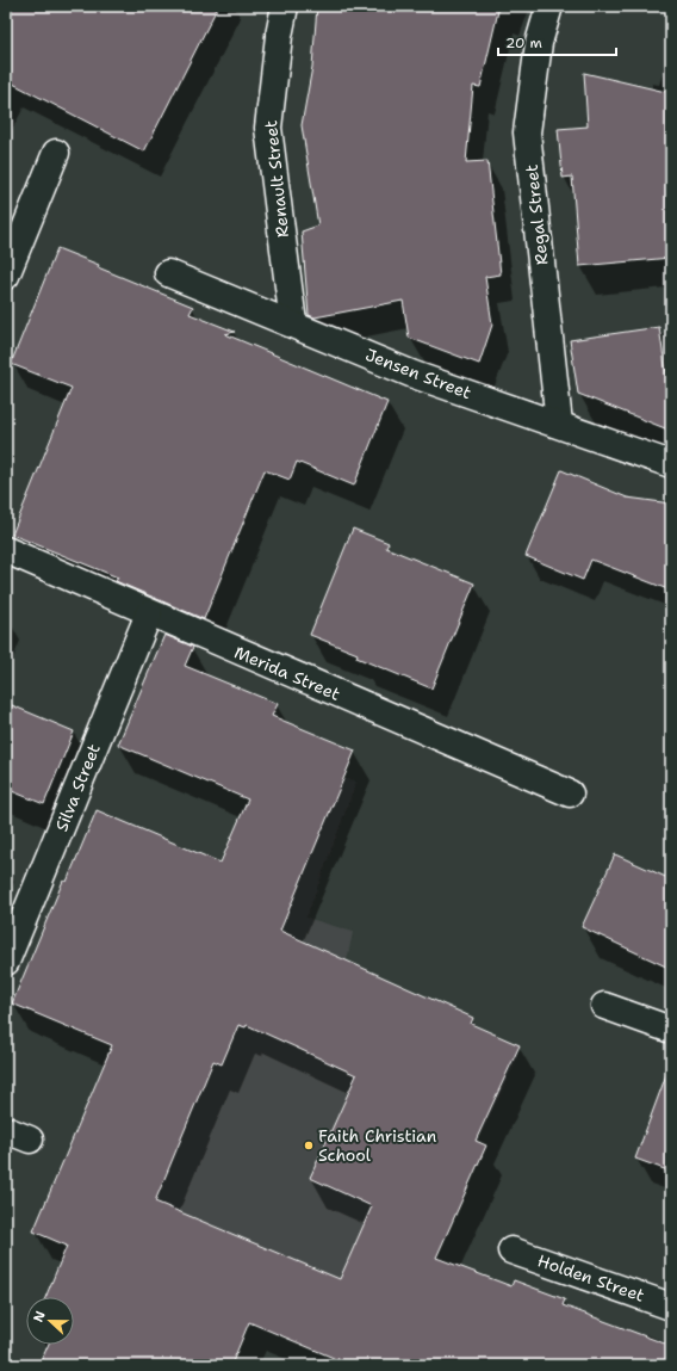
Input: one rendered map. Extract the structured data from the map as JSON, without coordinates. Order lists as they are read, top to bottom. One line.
{"streets":{"street":["Renault Street","Regal Street","Jensen Street","Merida Street","Silva Street","Holden Street"]},"crossings":[["Renault Street","Jensen Street"],["Regal Street","Jensen Street"],["Merida Street","Silva Street"]],"places":["Faith Christian School"],"scale_bar":"20 m","north":"left"}
